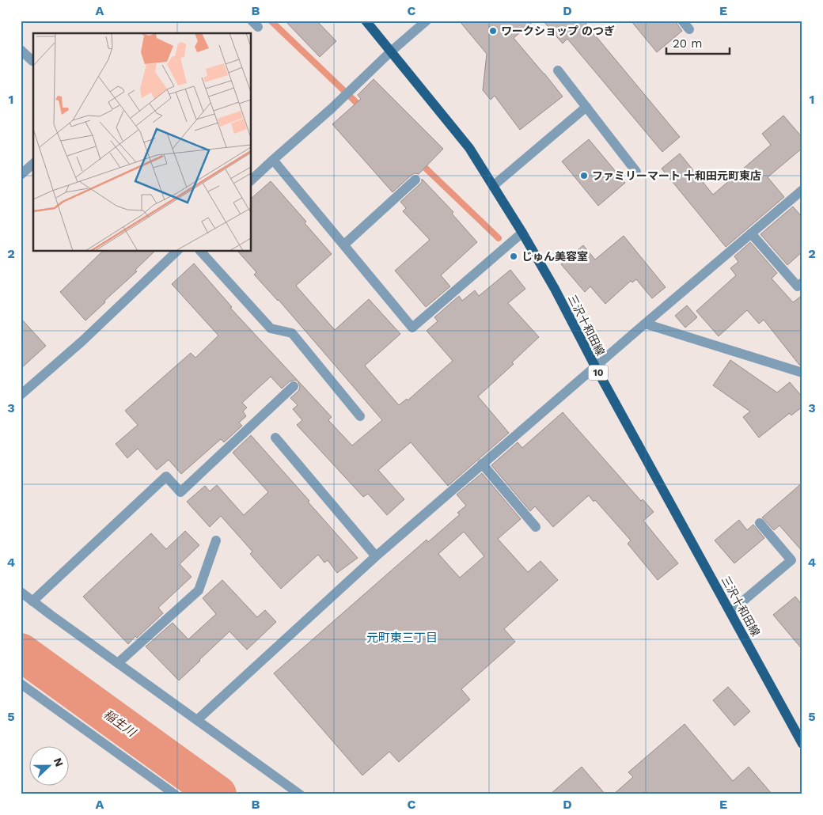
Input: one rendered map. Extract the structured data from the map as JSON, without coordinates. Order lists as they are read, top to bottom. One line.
{"streets":{"main road":["三沢十和田線","10"]},"districts":["元町東三丁目"],"water":["稲生川"],"places":["ワークショップ のつぎ","ファミリーマート 十和田元町東店","じゅん美容室"],"scale_bar":"20 m","north":"right","grid":{"columns":["A","B","C","D","E"],"rows":["1","2","3","4","5"]}}
